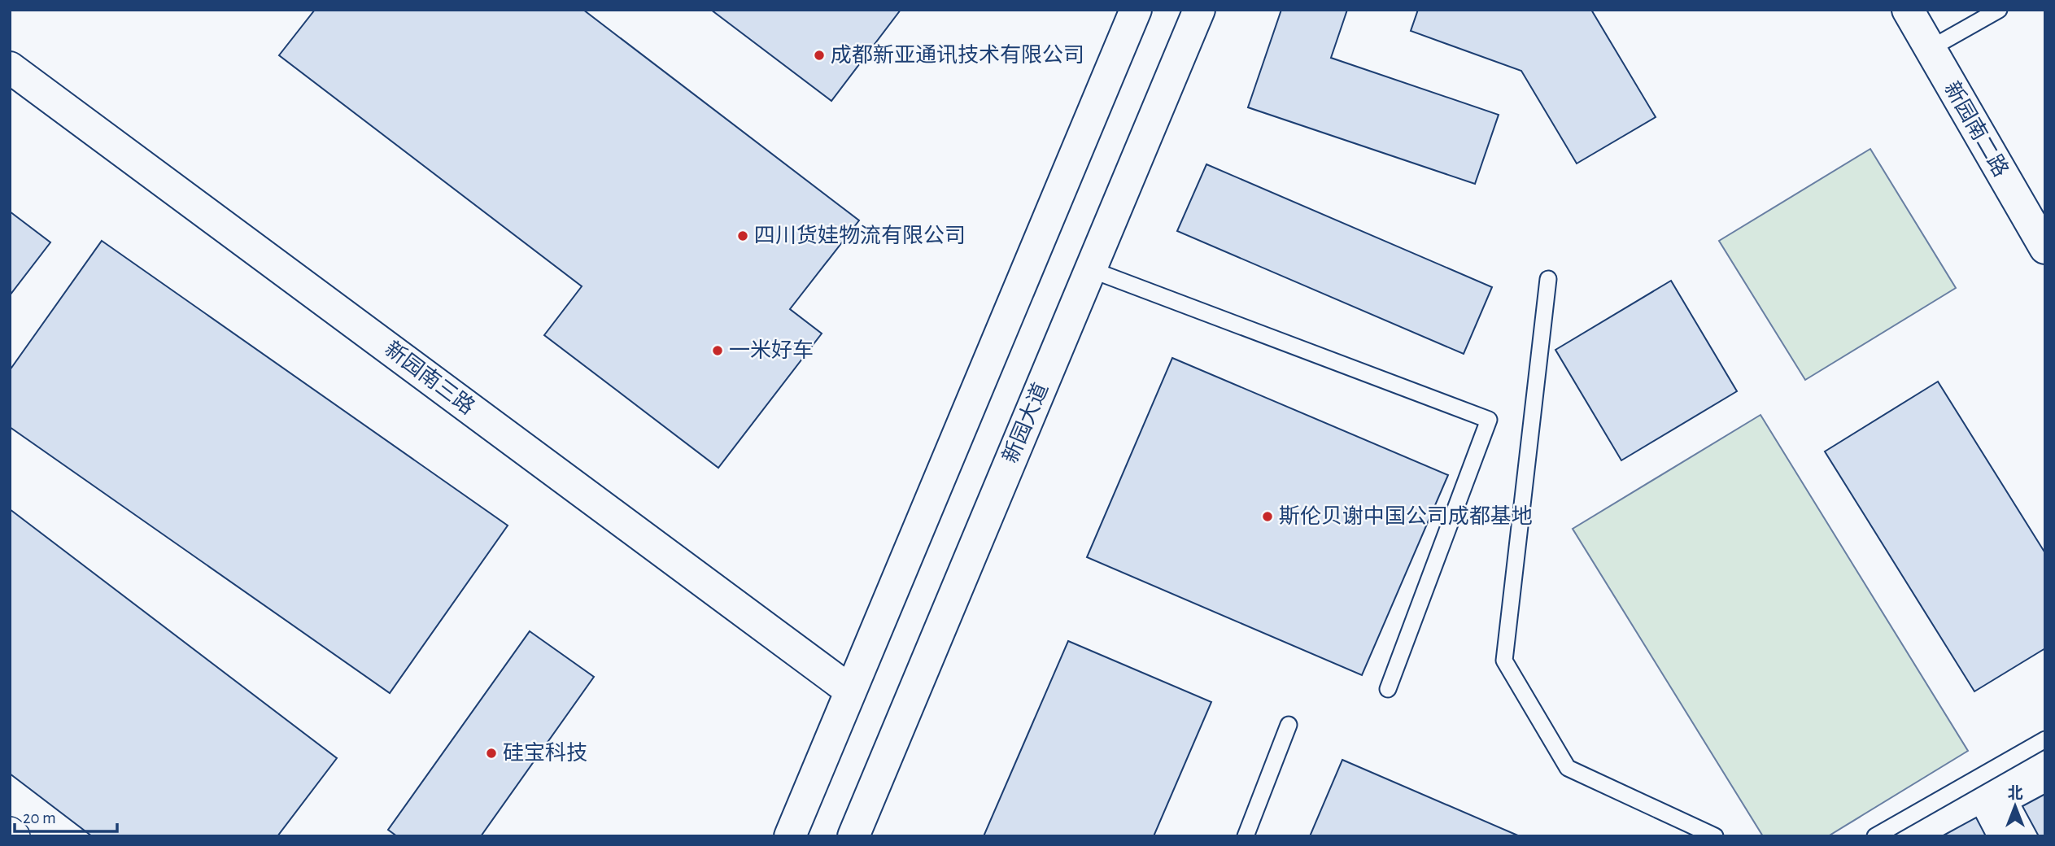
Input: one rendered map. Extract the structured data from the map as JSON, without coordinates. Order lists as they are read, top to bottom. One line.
{"streets":{"street":["新园南二路","新园南三路","新园大道"]},"places":["成都新亚通讯技术有限公司","四川货娃物流有限公司","一米好车","斯伦贝谢中国公司成都基地","硅宝科技"],"scale_bar":"20 m","north":"top"}
